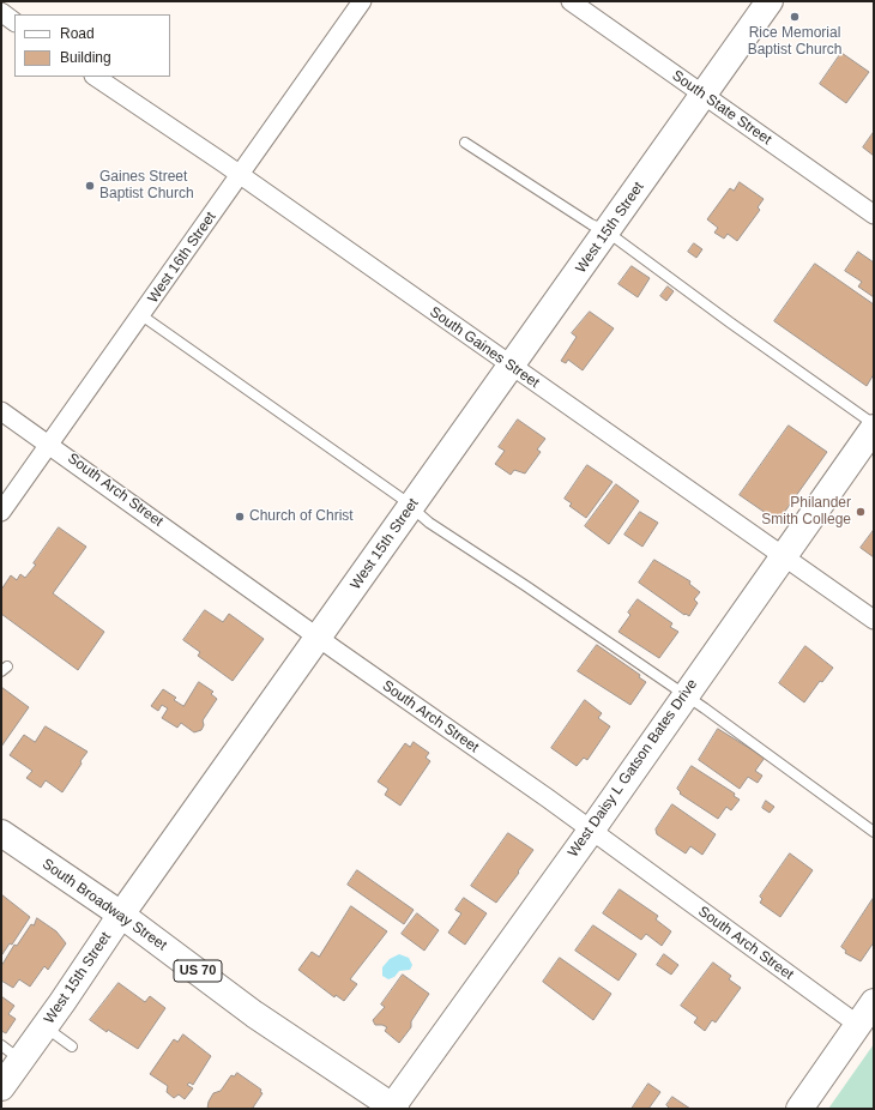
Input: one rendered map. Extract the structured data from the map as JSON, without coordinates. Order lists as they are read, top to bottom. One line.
{"streets":{"street":["South State Street","West 15th Street","West 16th Street","South Gaines Street","South Arch Street","West Daisy L Gatson Bates Drive","South Broadway Street","US 70"]},"crossings":[["South State Street","West 15th Street"],["West 15th Street","South Gaines Street"],["West 15th Street","South Arch Street"],["West 15th Street","South Broadway Street"],["West 16th Street","South Gaines Street"],["West 16th Street","South Arch Street"],["South Gaines Street","West Daisy L Gatson Bates Drive"],["South Arch Street","West Daisy L Gatson Bates Drive"],["West Daisy L Gatson Bates Drive","South Broadway Street"]],"places":["Rice Memorial Baptist Church","Gaines Street Baptist Church","Philander Smith College","Church of Christ"],"legend":["Road","Building"]}
